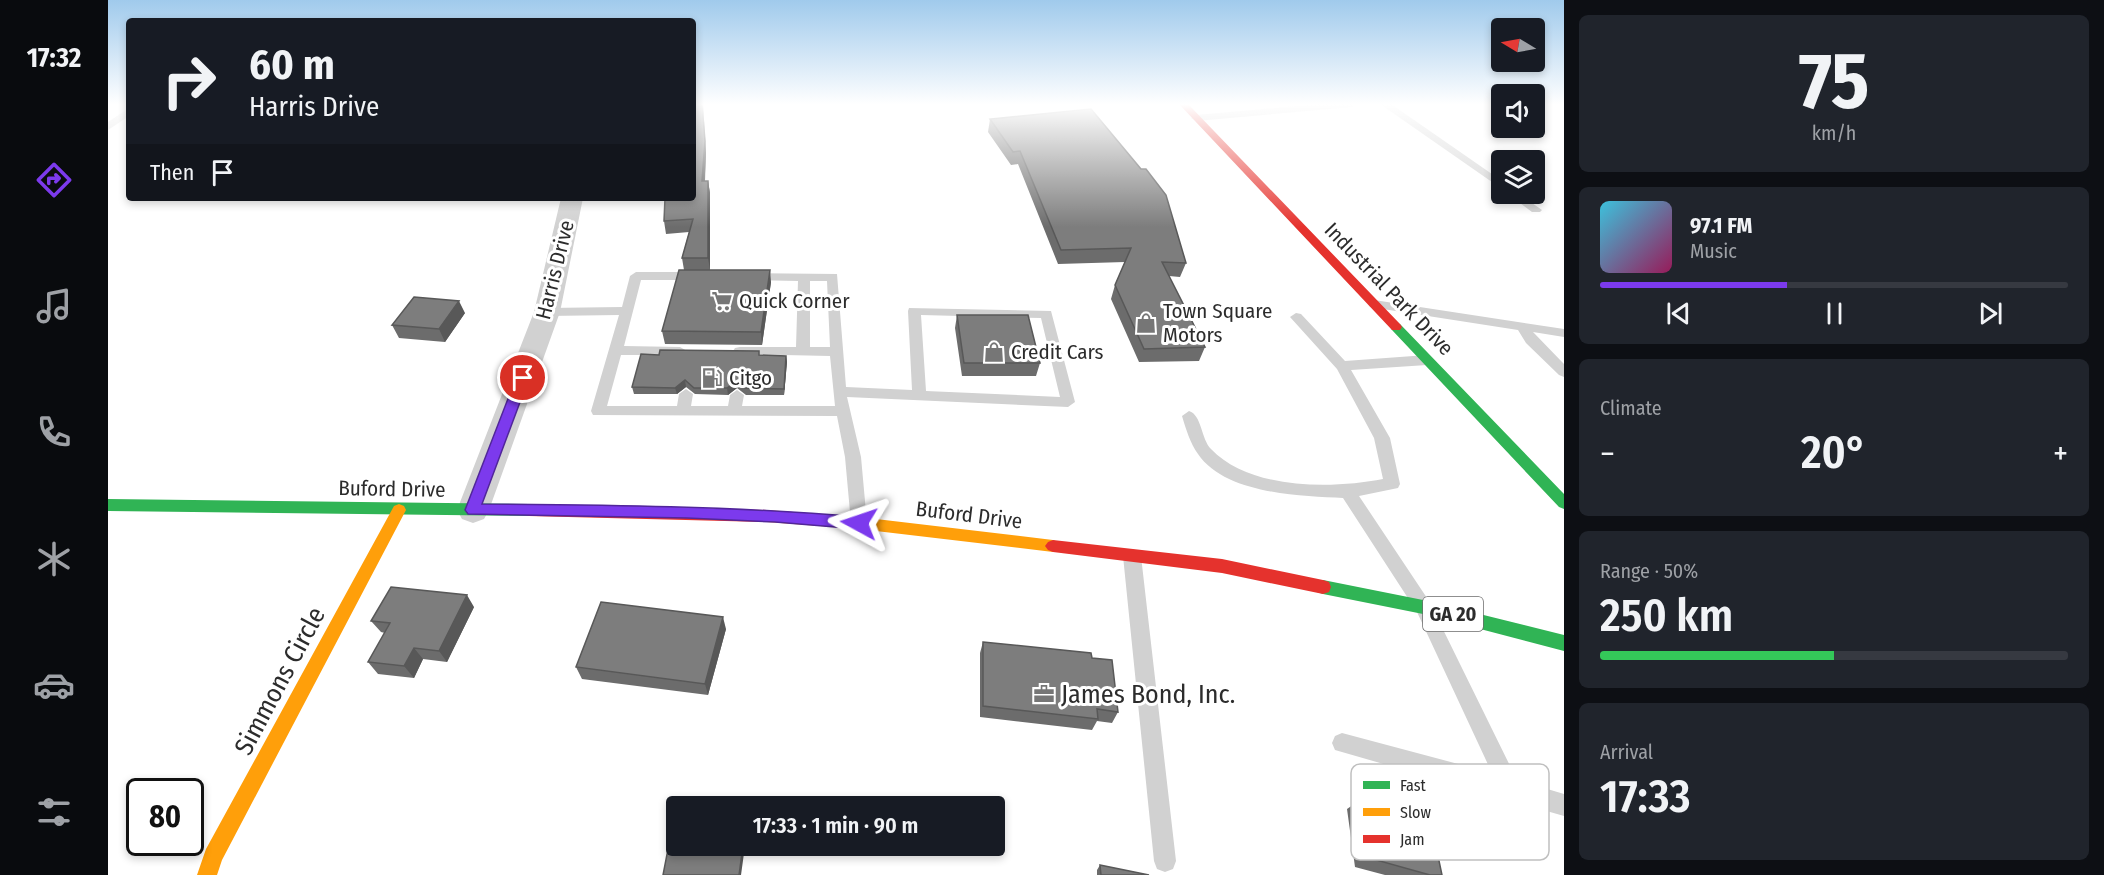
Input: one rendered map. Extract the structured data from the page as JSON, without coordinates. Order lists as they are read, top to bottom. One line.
{"streets":{"main road":["Industrial Park Drive","Buford Drive","GA 20","Simmons Circle"],"street":["Harris Drive"]},"crossings":[["Harris Drive","Buford Drive"],["Buford Drive","Simmons Circle"]],"places":{"supermarket":["Quick Corner"],"shop":["Town Square Motors","Credit Cars"],"fuel station":["Citgo"],"office":["James Bond, Inc."]},"legend":["Fast","Slow","Jam"],"north":"left","page":{"tabs":"17:32","tile":[["75","km/h"],"Climate",["Range · 50%","250 km"],["Arrival","17:33"]],"turn":["60 m","Harris Drive"],"then":"Then","song":["97.1 FM","Music"],"heat":["−","20°","+"],"limit":"80","trip":"17:33 · 1 min · 90 m"}}
